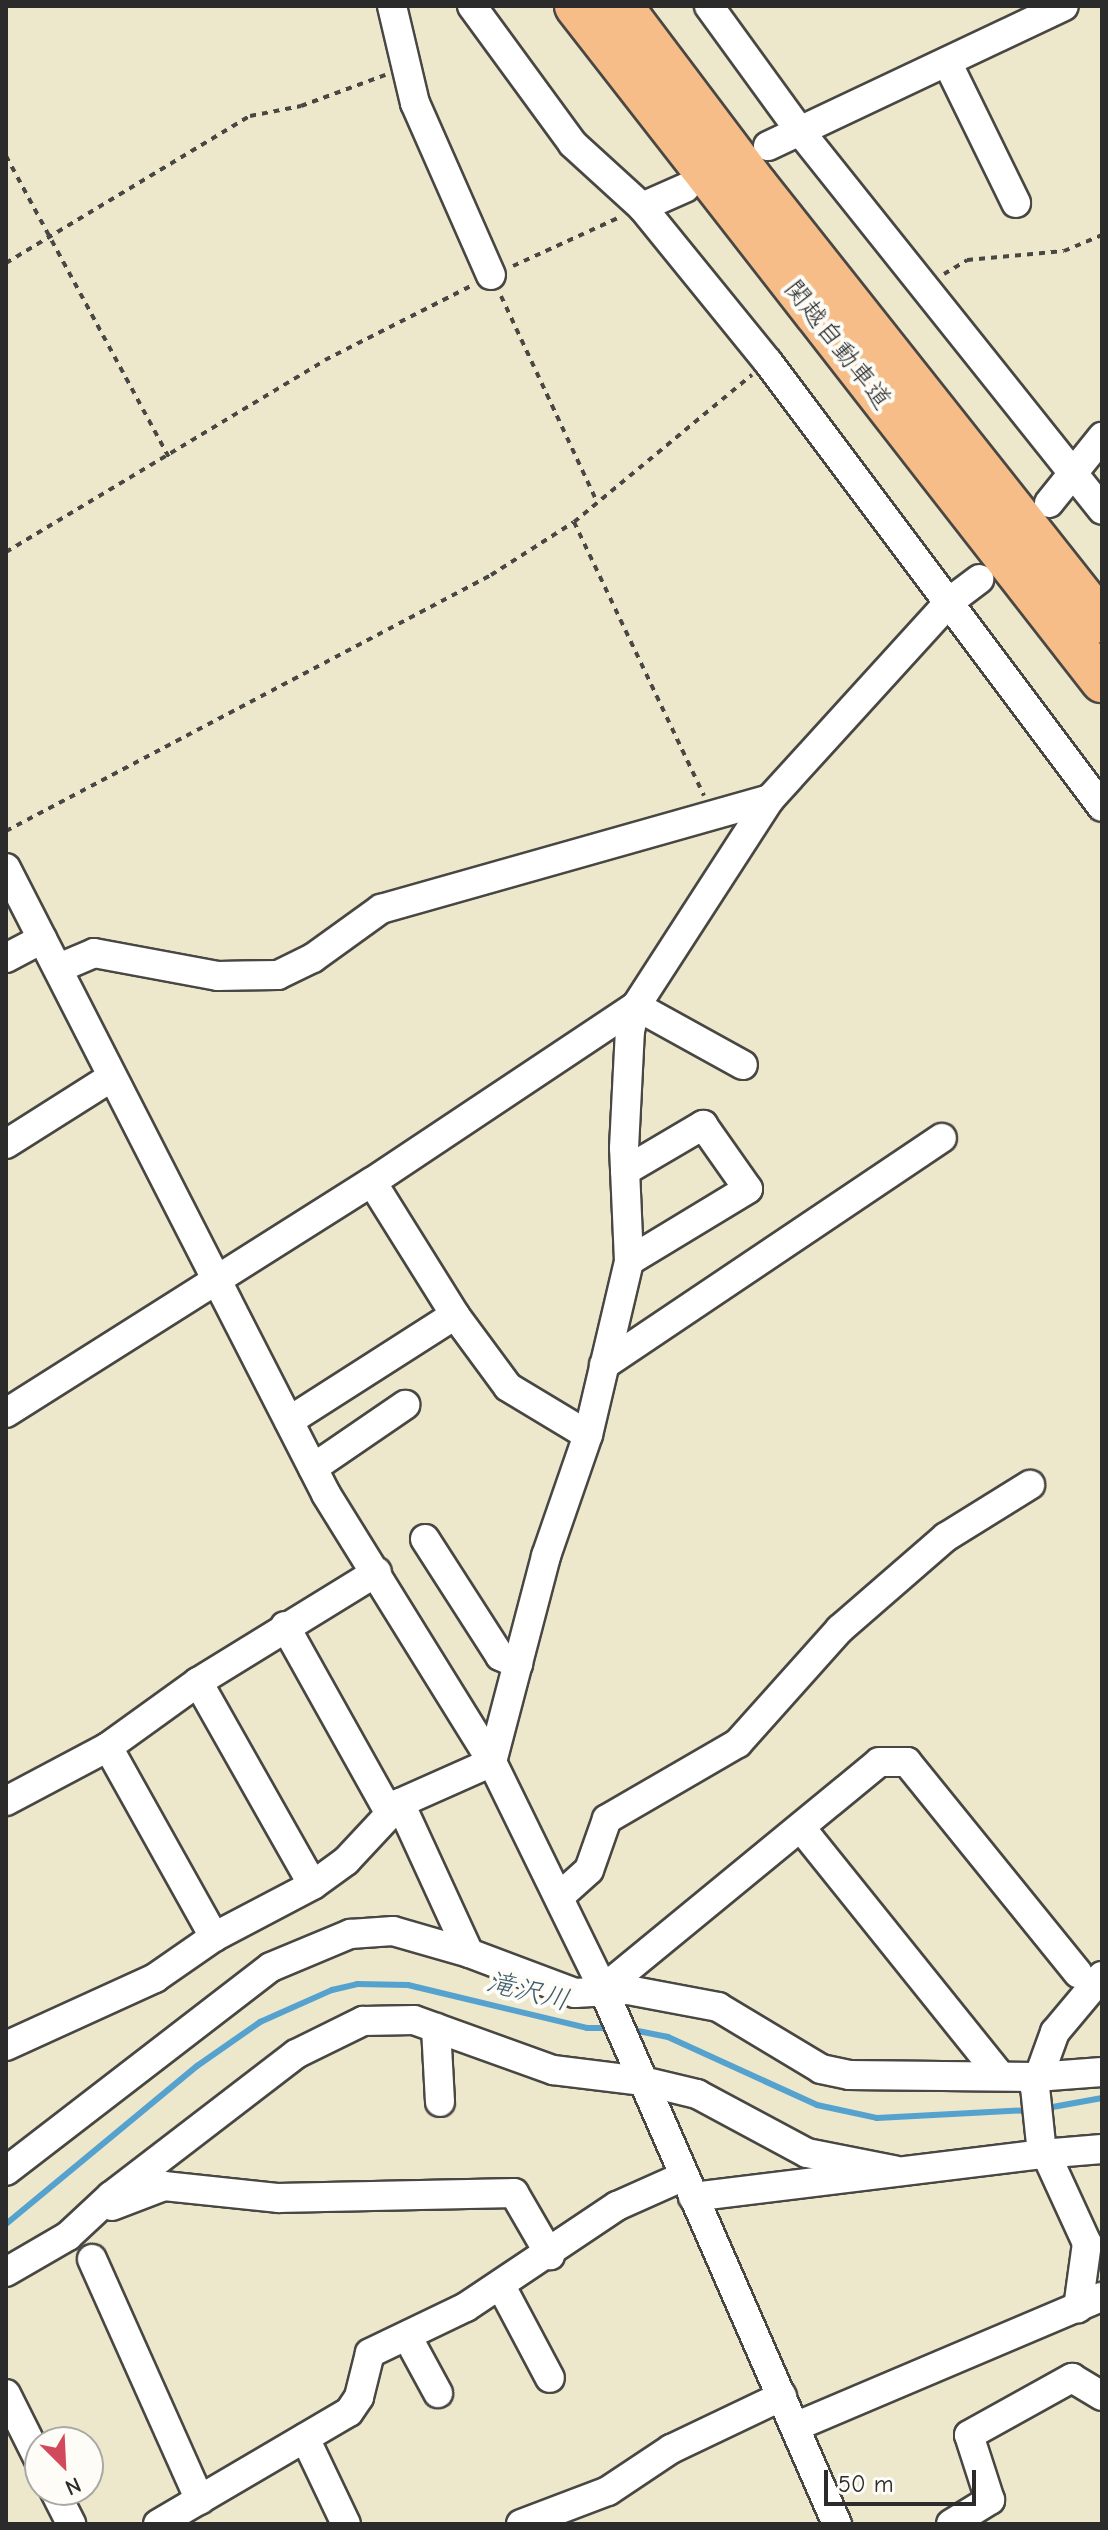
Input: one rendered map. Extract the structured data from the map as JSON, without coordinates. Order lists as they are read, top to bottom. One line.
{"streets":{"highway":["関越自動車道"]},"water":["滝沢川"],"scale_bar":"50 m","north":"bottom right"}
